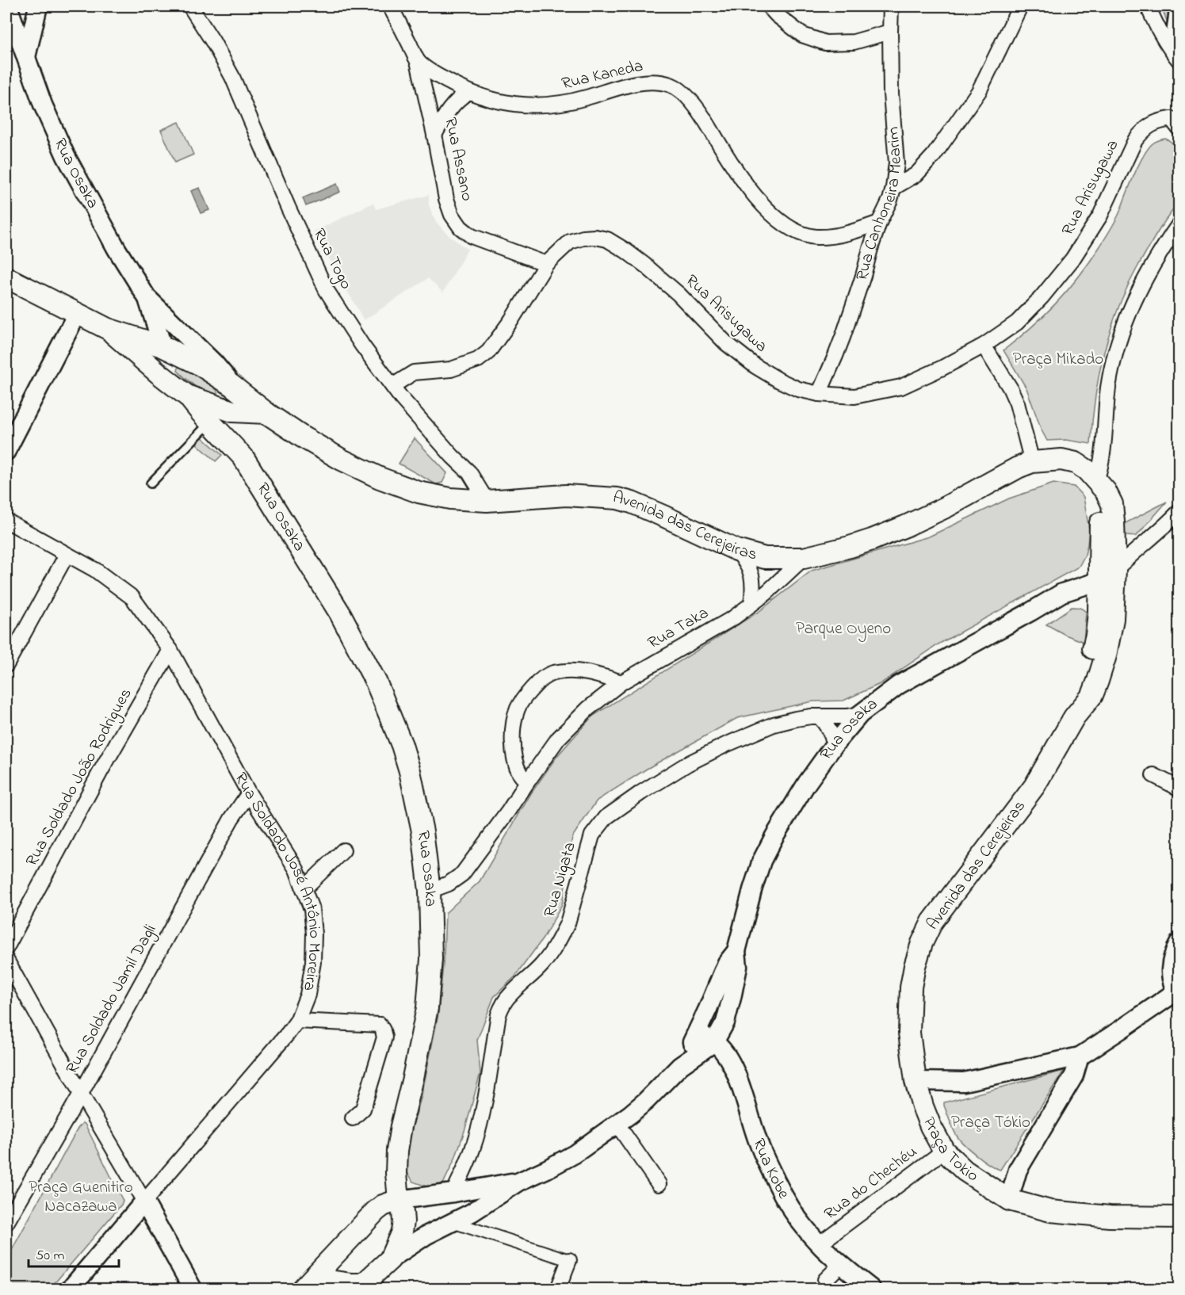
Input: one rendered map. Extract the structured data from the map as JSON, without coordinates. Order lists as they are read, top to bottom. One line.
{"streets":{"main road":["Rua Osaka","Avenida das Cerejeiras","Praça Tokio"],"street":["Rua Kaneda","Rua Assano","Rua Arisugawa","Rua Canhoneira Mearim","Rua Togo","Rua Taka","Rua Soldado João Rodrigues","Rua Nigata","Rua Soldado José Antônio Moreira","Rua Soldado Jamil Dagli","Rua Kobe","Rua do Chechéu"]},"crossings":[["Rua Kaneda","Rua Assano"],["Rua Kaneda","Rua Canhoneira Mearim"],["Rua Assano","Rua Arisugawa"],["Rua Osaka","Avenida das Cerejeiras"],["Rua Osaka","Rua Taka"],["Rua Osaka","Rua Nigata"],["Rua Osaka","Rua Kobe"],["Rua Arisugawa","Rua Canhoneira Mearim"],["Rua Arisugawa","Rua Togo"],["Rua Togo","Avenida das Cerejeiras"],["Avenida das Cerejeiras","Rua Taka"],["Avenida das Cerejeiras","Praça Tokio"],["Rua Soldado João Rodrigues","Rua Soldado José Antônio Moreira"],["Rua Soldado José Antônio Moreira","Rua Soldado Jamil Dagli"],["Praça Tokio","Rua do Chechéu"],["Rua Kobe","Rua do Chechéu"]],"parks":["Praça Mikado","Parque Oyeno","Praça Tókio","Praça Guenitiro Nacazawa"],"scale_bar":"50 m"}
